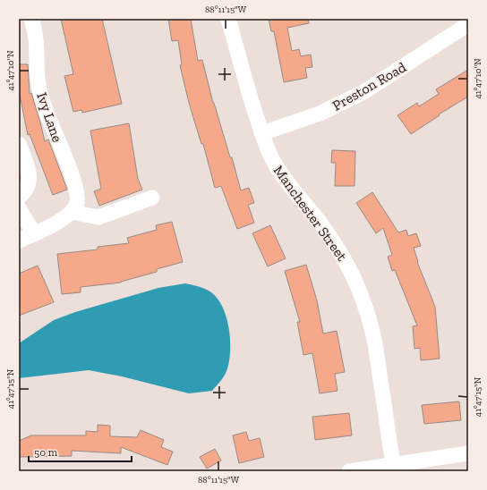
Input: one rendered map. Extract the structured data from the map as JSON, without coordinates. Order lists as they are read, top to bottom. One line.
{"streets":{"street":["Preston Road","Ivy Lane","Manchester Street"]},"crossings":[["Preston Road","Manchester Street"]],"scale_bar":"50 m","coordinates":["88°11'15\"W","41°47'10\"N","41°47'15\"N"]}
